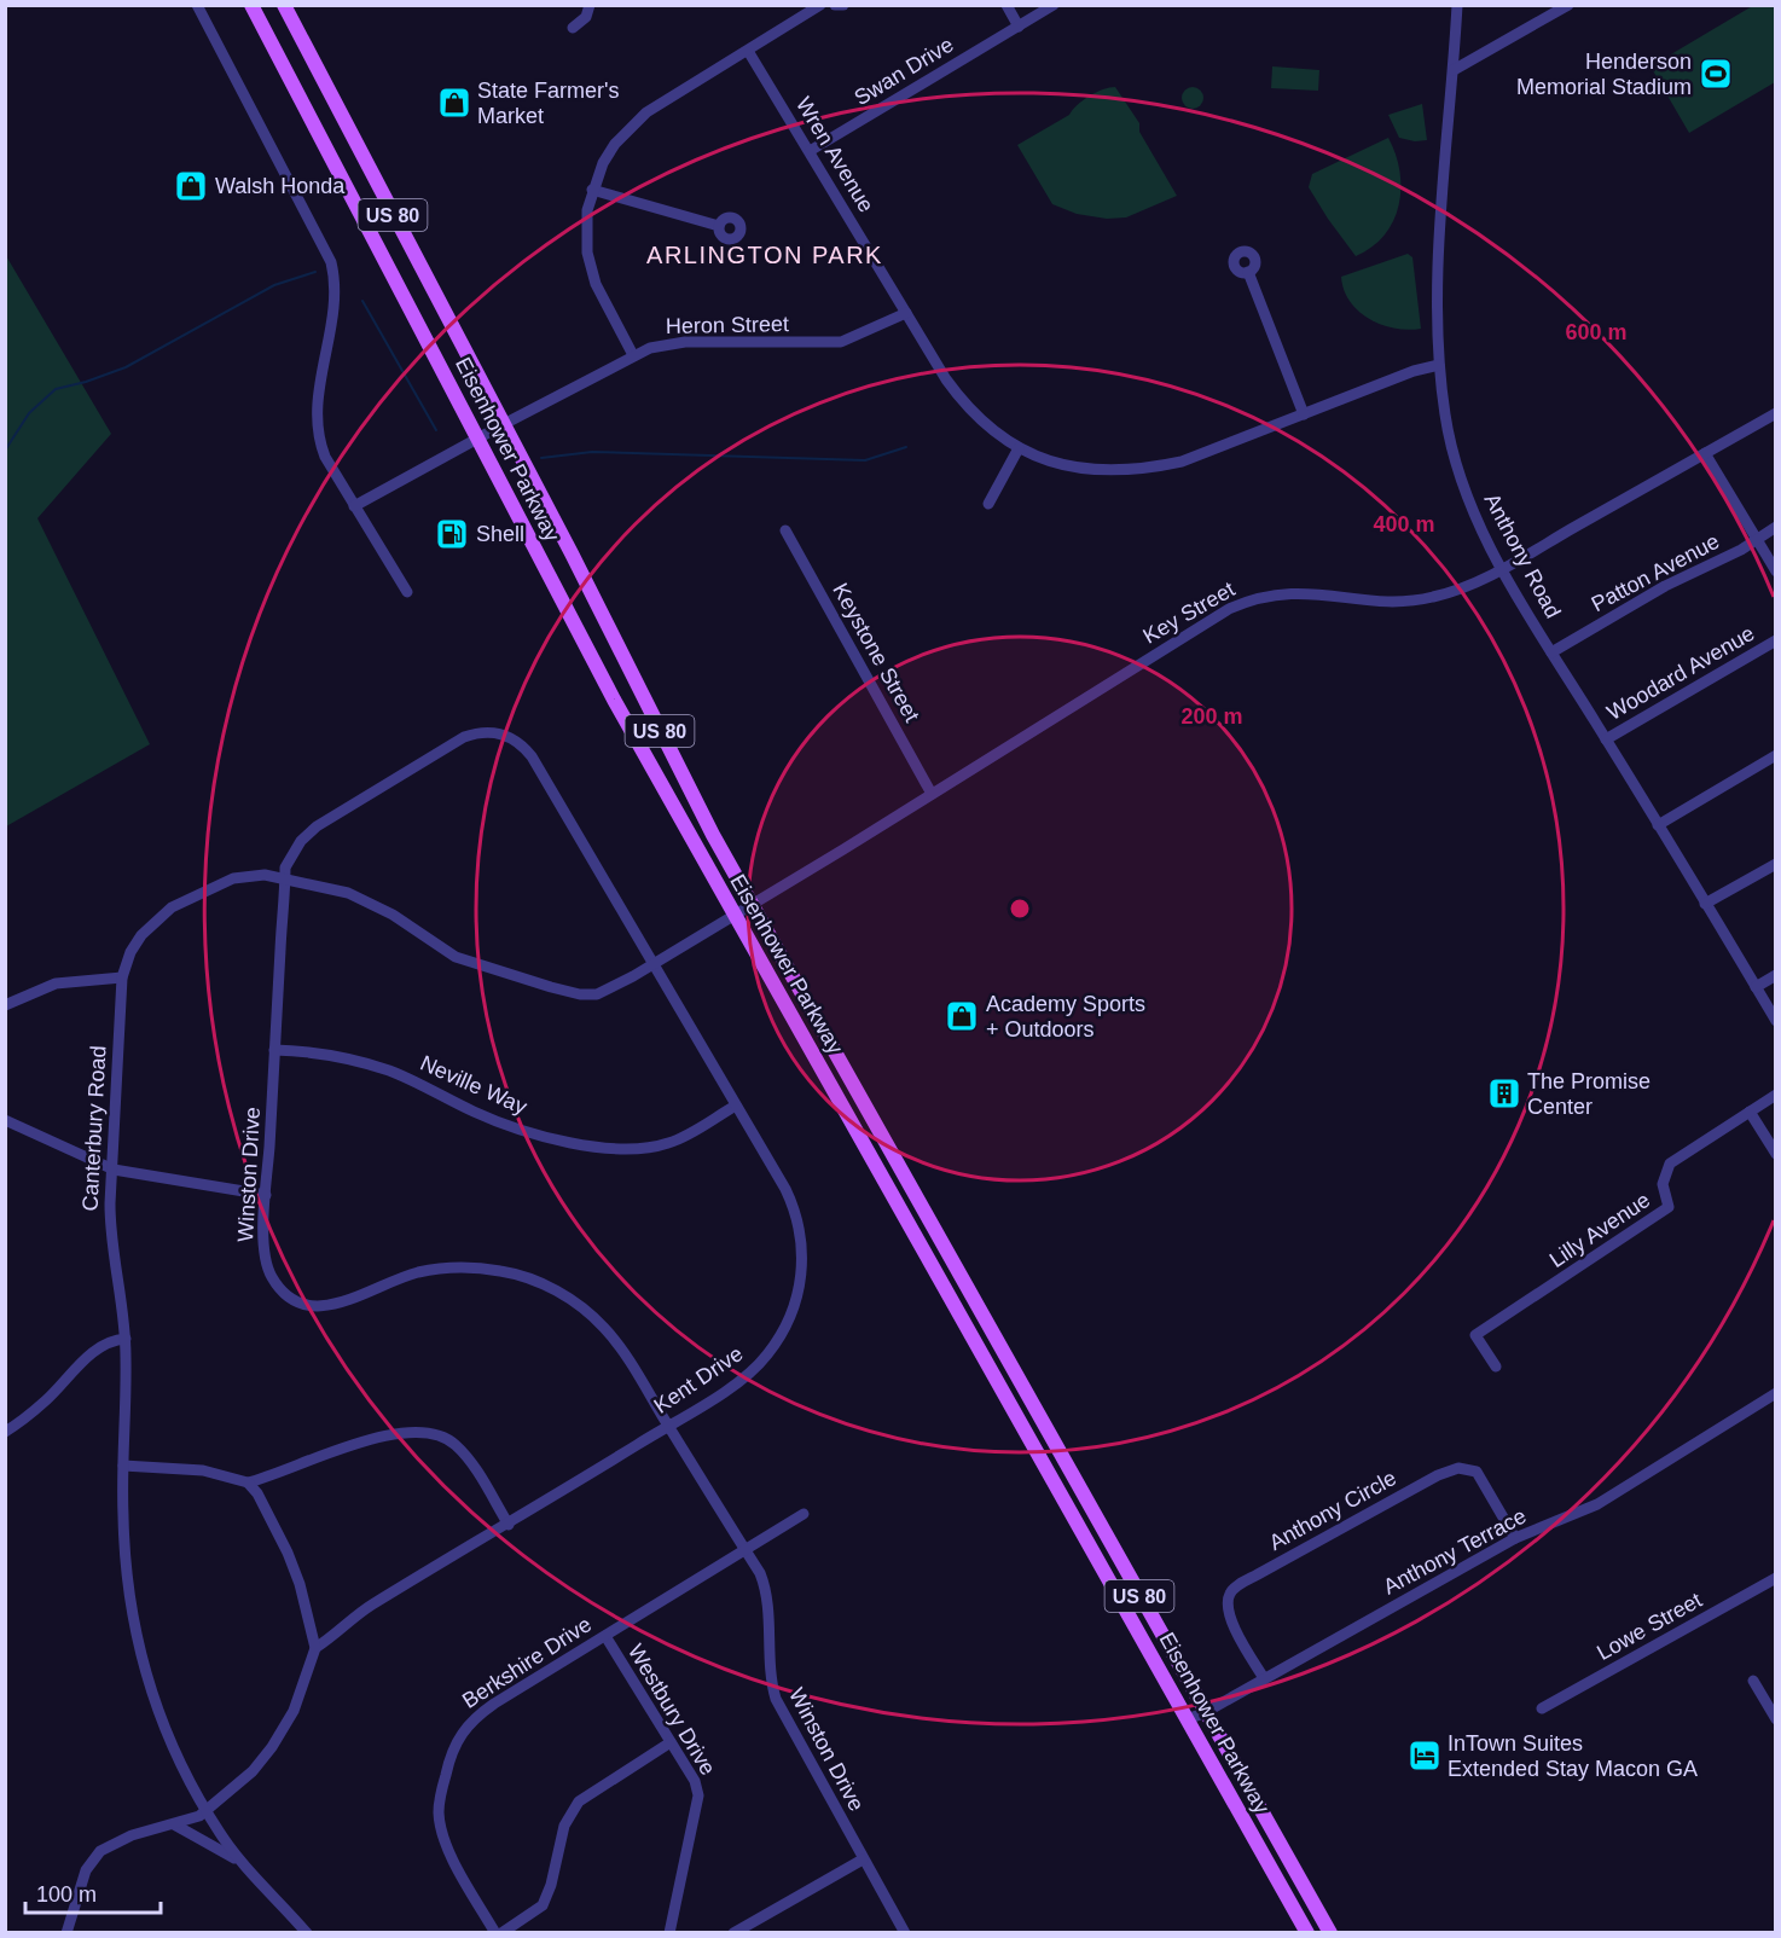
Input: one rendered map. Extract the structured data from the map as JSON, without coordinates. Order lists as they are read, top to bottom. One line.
{"streets":{"main road":["US 80","Eisenhower Parkway"],"street":["Swan Drive","Wren Avenue","Heron Street","Anthony Road","Patton Avenue","Key Street","Keystone Street","Woodard Avenue","Neville Way","Canterbury Road","Winston Drive","Lilly Avenue","Kent Drive","Anthony Circle","Anthony Terrace","Lowe Street","Berkshire Drive","Westbury Drive"]},"crossings":[["Swan Drive","Wren Avenue"],["Wren Avenue","Heron Street"],["Wren Avenue","Anthony Road"],["Heron Street","Eisenhower Parkway"],["Eisenhower Parkway","Key Street"],["Eisenhower Parkway","Canterbury Road"],["Eisenhower Parkway","Anthony Terrace"],["Anthony Road","Patton Avenue"],["Anthony Road","Key Street"],["Anthony Road","Woodard Avenue"],["Key Street","Keystone Street"],["Key Street","Canterbury Road"],["Neville Way","Winston Drive"],["Neville Way","Kent Drive"],["Canterbury Road","Winston Drive"],["Canterbury Road","Kent Drive"],["Winston Drive","Kent Drive"],["Winston Drive","Berkshire Drive"],["Anthony Circle","Anthony Terrace"],["Berkshire Drive","Westbury Drive"]],"districts":["ARLINGTON PARK"],"places":{"sports":["Henderson Memorial Stadium"],"shop":["State Farmer's Market","Walsh Honda","Academy Sports + Outdoors"],"fuel station":["Shell"],"building":["The Promise Center"],"hotel":["InTown Suites Extended Stay Macon GA"]},"scale_bar":"100 m","rings":["600 m","400 m","200 m"]}
